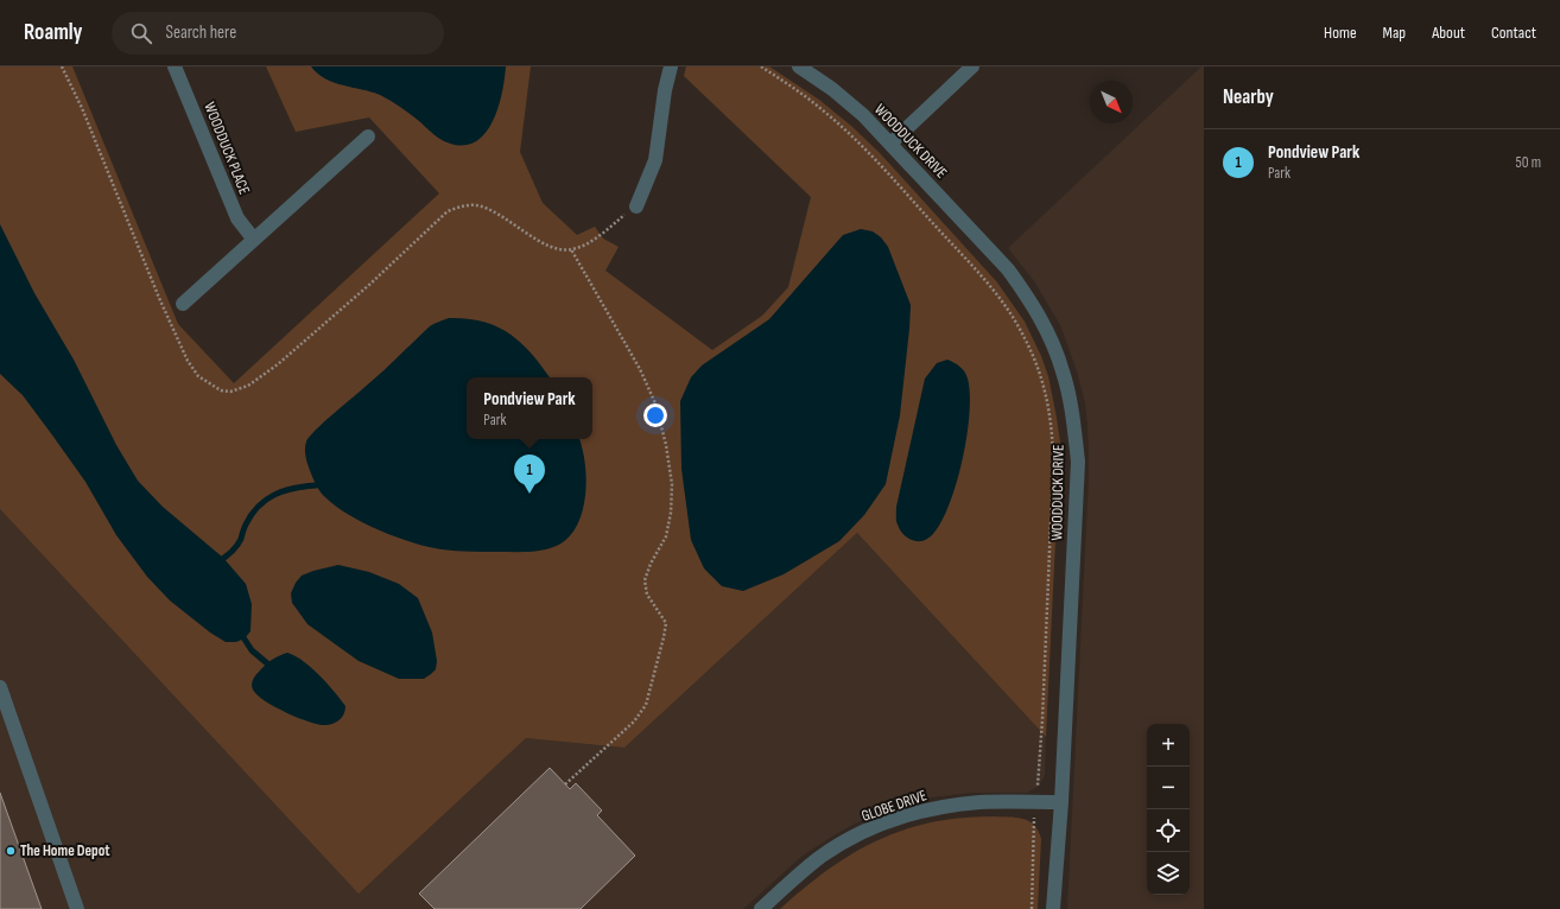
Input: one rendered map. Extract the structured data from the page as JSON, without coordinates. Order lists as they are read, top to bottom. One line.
{"streets":{"street":["WOODDUCK DRIVE","WOODDUCK PLACE","GLOBE DRIVE"]},"crossings":[["WOODDUCK DRIVE","GLOBE DRIVE"]],"places":["The Home Depot"],"north":"bottom right","page":{"header":"Roamly","search":"Search here","nav":["Home","Map","About","Contact"],"heading":"Nearby","list":[{"mark":"1","name":"Pondview Park","note":"Park","value":"50 m"}],"popup":["Pondview Park","Park"],"pins":"1","map_buttons":["+","−"]}}
